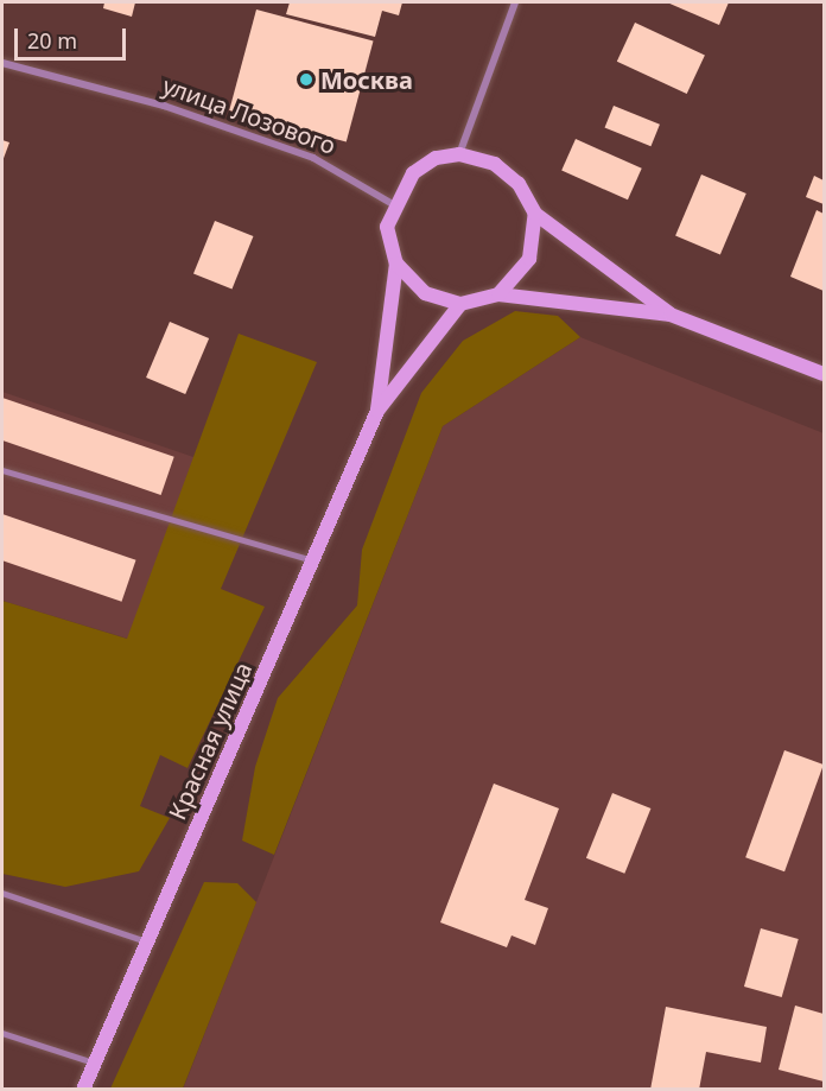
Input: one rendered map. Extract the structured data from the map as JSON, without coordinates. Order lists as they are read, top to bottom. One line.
{"streets":{"street":["улица Лозового","Красная улица"]},"crossings":[["улица Лозового","Красная улица"]],"places":["Москва"],"scale_bar":"20 m"}
